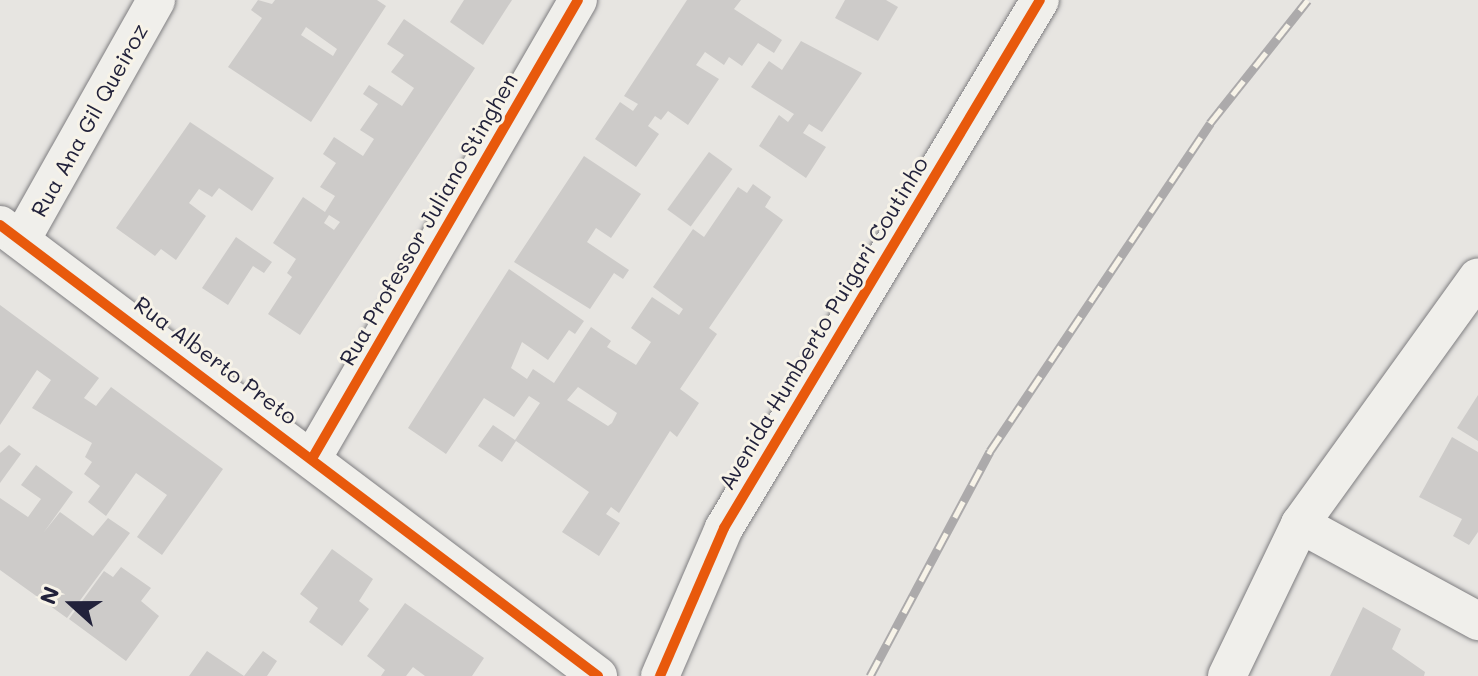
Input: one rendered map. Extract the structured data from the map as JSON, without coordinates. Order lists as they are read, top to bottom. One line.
{"streets":{"street":["Rua Ana Gil Queiroz","Rua Professor Juliano Stinghen","Avenida Humberto Puigari Coutinho","Rua Alberto Preto"]},"crossings":[["Rua Ana Gil Queiroz","Rua Alberto Preto"],["Rua Professor Juliano Stinghen","Rua Alberto Preto"]],"north":"left"}
